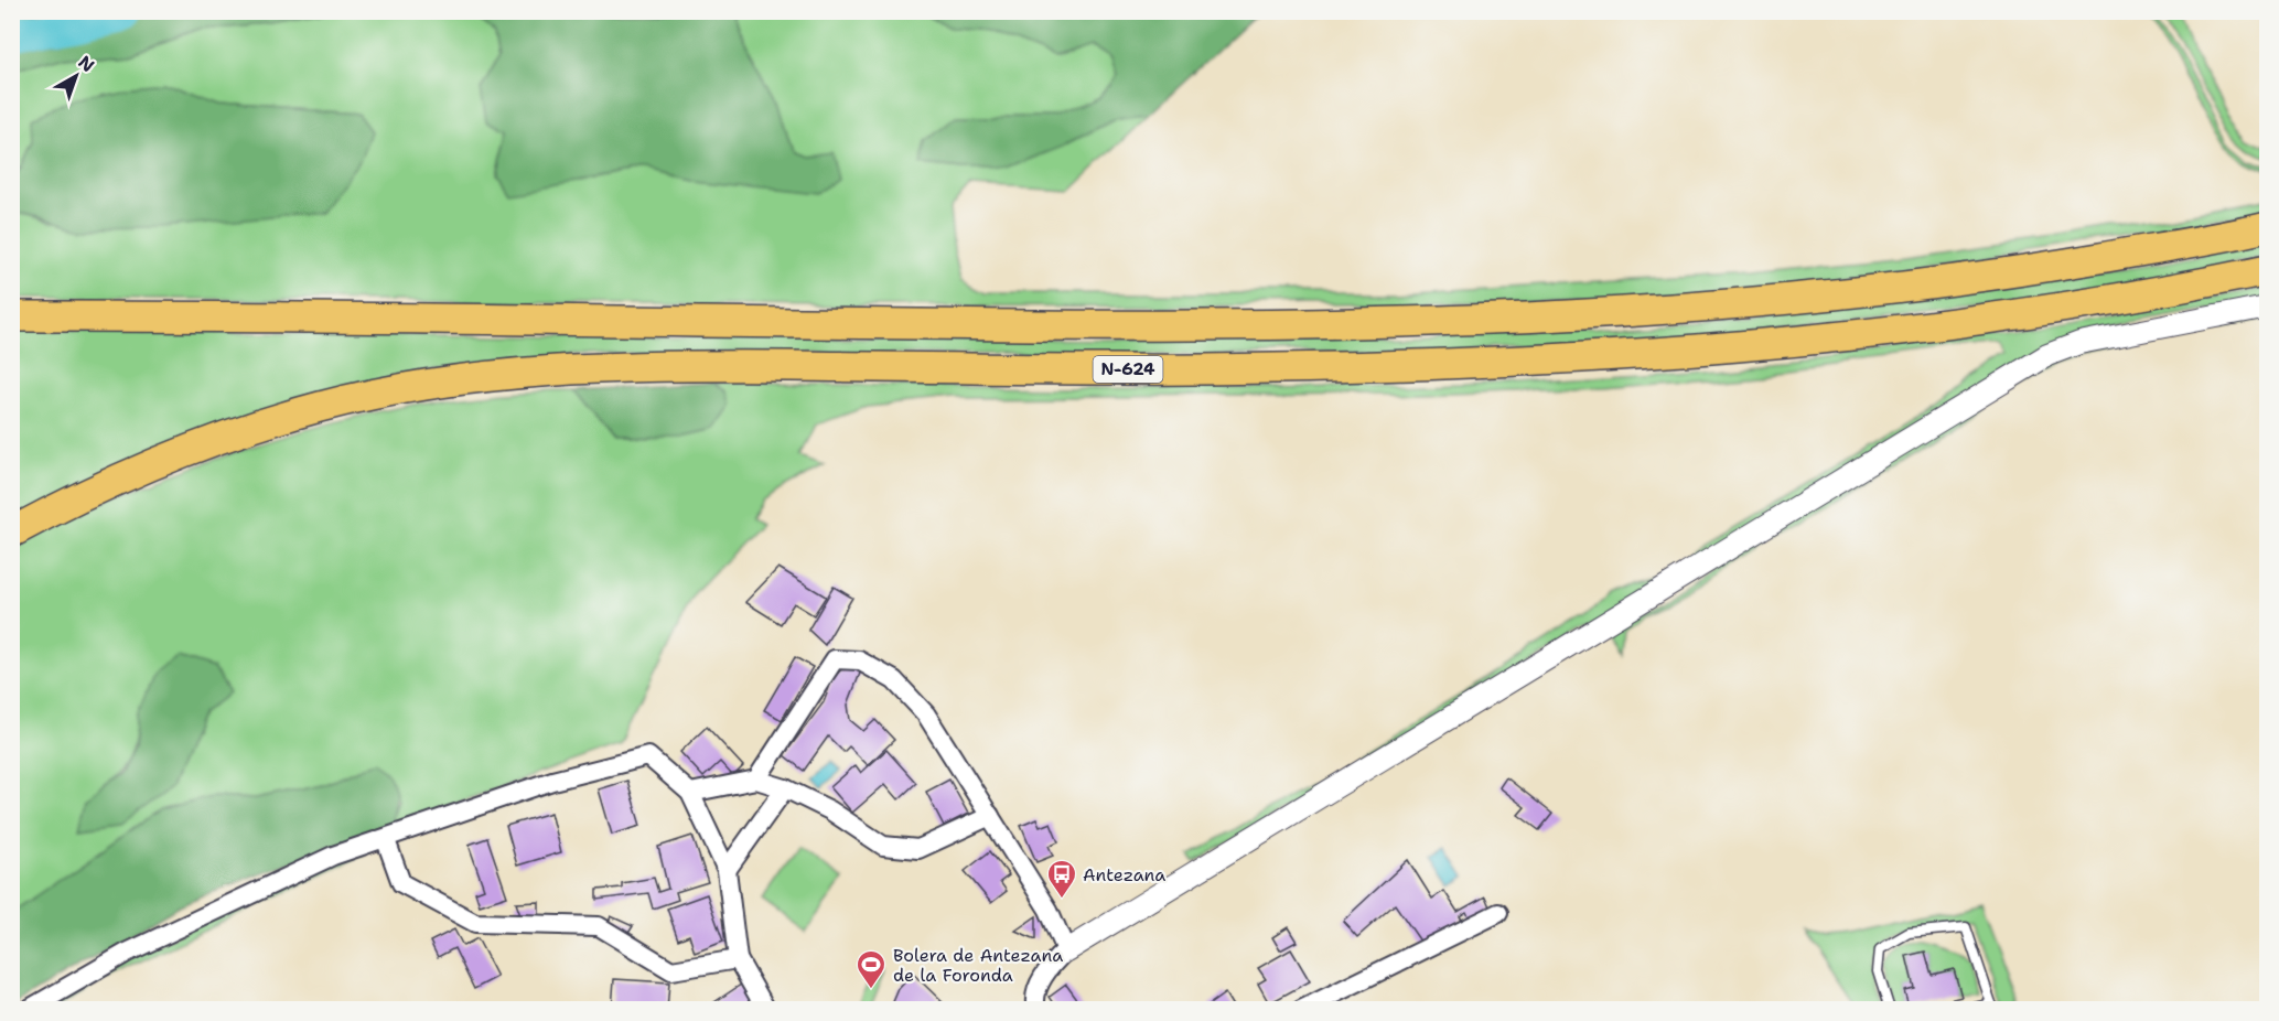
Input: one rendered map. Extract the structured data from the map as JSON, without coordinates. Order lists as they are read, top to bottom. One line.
{"streets":{"highway":["N-624"]},"places":{"bus stop":["Antezana"],"sports":["Bolera de Antezana de la Foronda"]},"north":"top right"}
